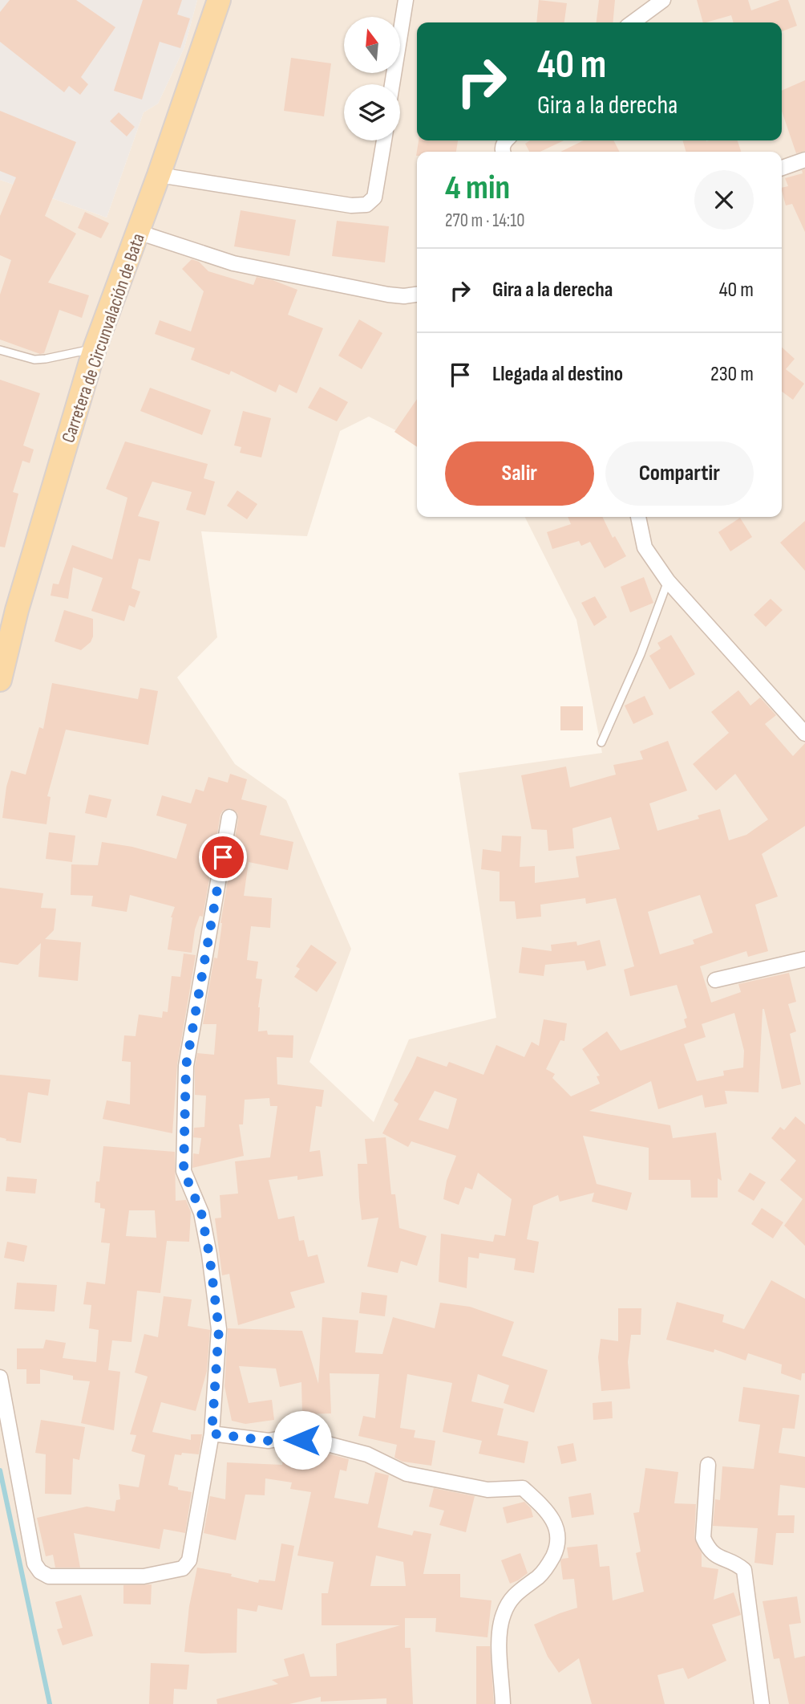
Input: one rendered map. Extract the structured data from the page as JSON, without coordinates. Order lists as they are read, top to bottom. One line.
{"streets":{"main road":["Carretera de Circunvalación de Bata"]},"north":"top","page":{"turn":["40 m","Gira a la derecha"],"heading":["4 min","270 m · 14:10"],"list":[{"name":"Gira a la derecha","value":"40 m"},{"name":"Llegada al destino","value":"230 m"}],"buttons":["Salir","Compartir"]}}
